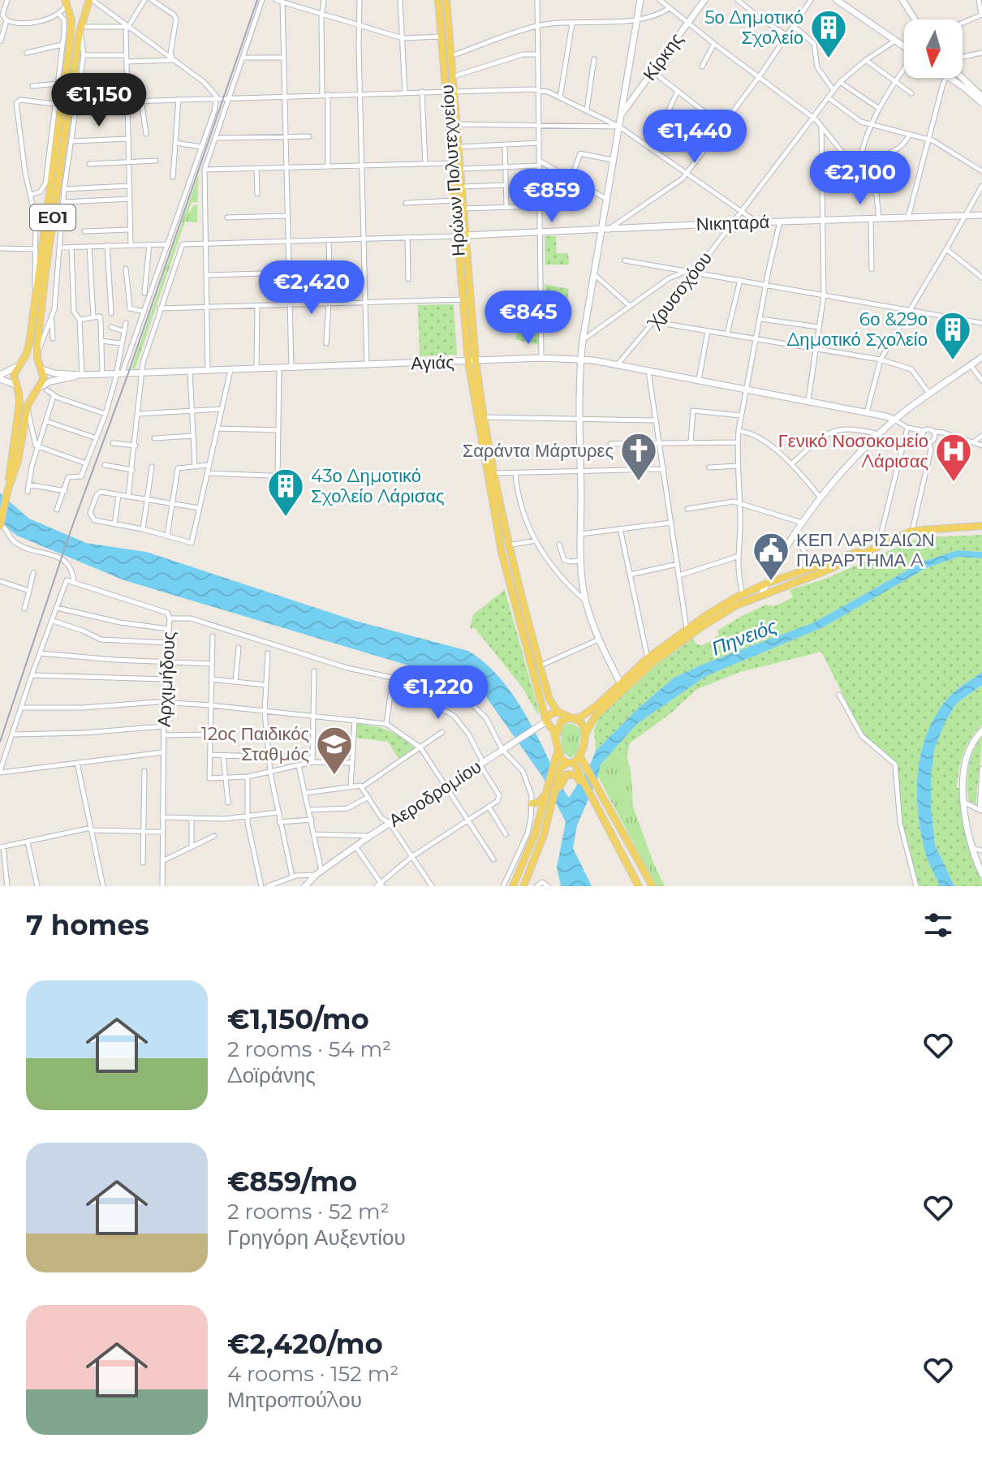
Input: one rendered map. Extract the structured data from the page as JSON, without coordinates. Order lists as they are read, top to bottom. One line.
{"streets":{"main road":["Κίρκης","Ηρώων Πολυτεχνείου","ΕΟ1","Νικηταρά","Αγιάς","Αεροδρομίου"],"street":["Χρυσοχόου","Αρχιμήδους"]},"crossings":[["Ηρώων Πολυτεχνείου","Νικηταρά"],["Ηρώων Πολυτεχνείου","Αγιάς"],["Ηρώων Πολυτεχνείου","Αεροδρομίου"],["ΕΟ1","Αγιάς"],["Νικηταρά","Χρυσοχόου"],["Χρυσοχόου","Αγιάς"],["Αρχιμήδους","Αεροδρομίου"]],"water":["Πηνειός"],"places":{"building":["5ο Δημοτικό Σχολείο","6ο &29ο Δημοτικό Σχολείο","43ο Δημοτικό Σχολείο Λάρισας"],"church":["Σαράντα Μάρτυρες"],"hospital":["Γενικό Νοσοκομείο Λάρισας"],"public building":["ΚΕΠ ΛΑΡΙΣΑΙΩΝ ΠΑΡΑΡΤΗΜΑ A"],"school or university":["12ος Παιδικός Σταθμός"]},"north":"bottom","page":{"price":["€1,150","€1,440","€2,100","€859","€2,420","€845","€1,220"],"heading":"7 homes","list":[{"name":"€1,150/mo","note":"2 rooms · 54 m² · Δοϊράνης"},{"name":"€859/mo","note":"2 rooms · 52 m² · Γρηγόρη Αυξεντίου"},{"name":"€2,420/mo","note":"4 rooms · 152 m² · Μητροπούλου"}]}}
